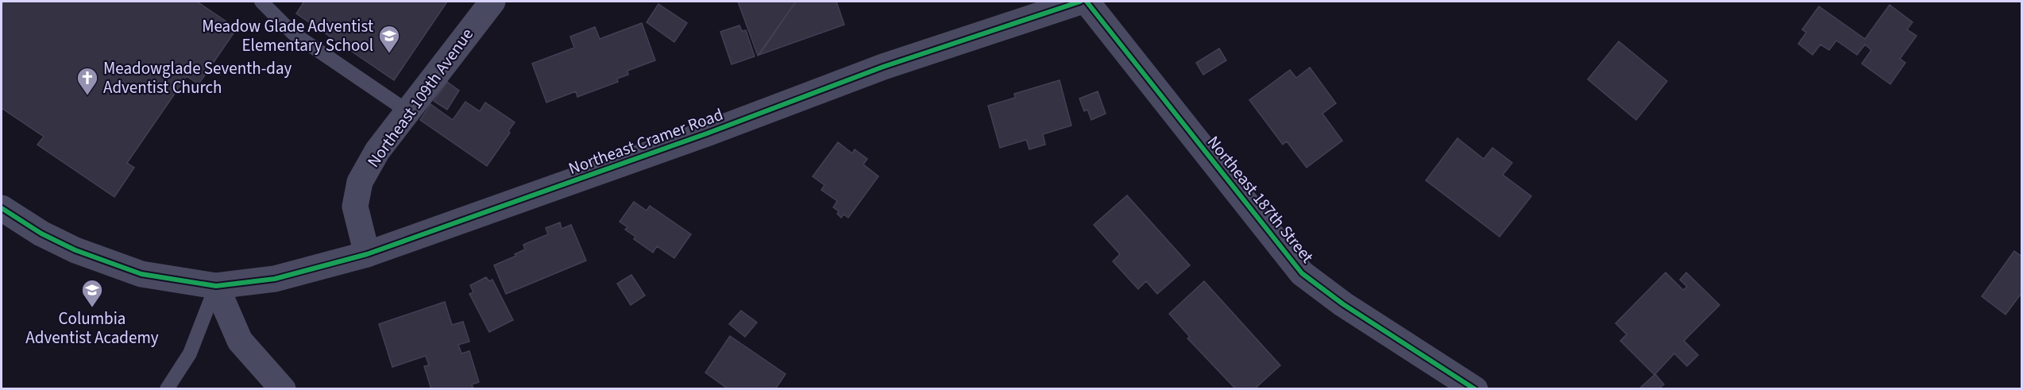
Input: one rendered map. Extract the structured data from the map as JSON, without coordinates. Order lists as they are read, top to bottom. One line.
{"streets":{"street":["Northeast 109th Avenue","Northeast Cramer Road","Northeast 187th Street"]},"crossings":[["Northeast 109th Avenue","Northeast Cramer Road"]],"places":{"school or university":["Meadow Glade Adventist Elementary School","Columbia Adventist Academy"],"church":["Meadowglade Seventh-day Adventist Church"]}}
